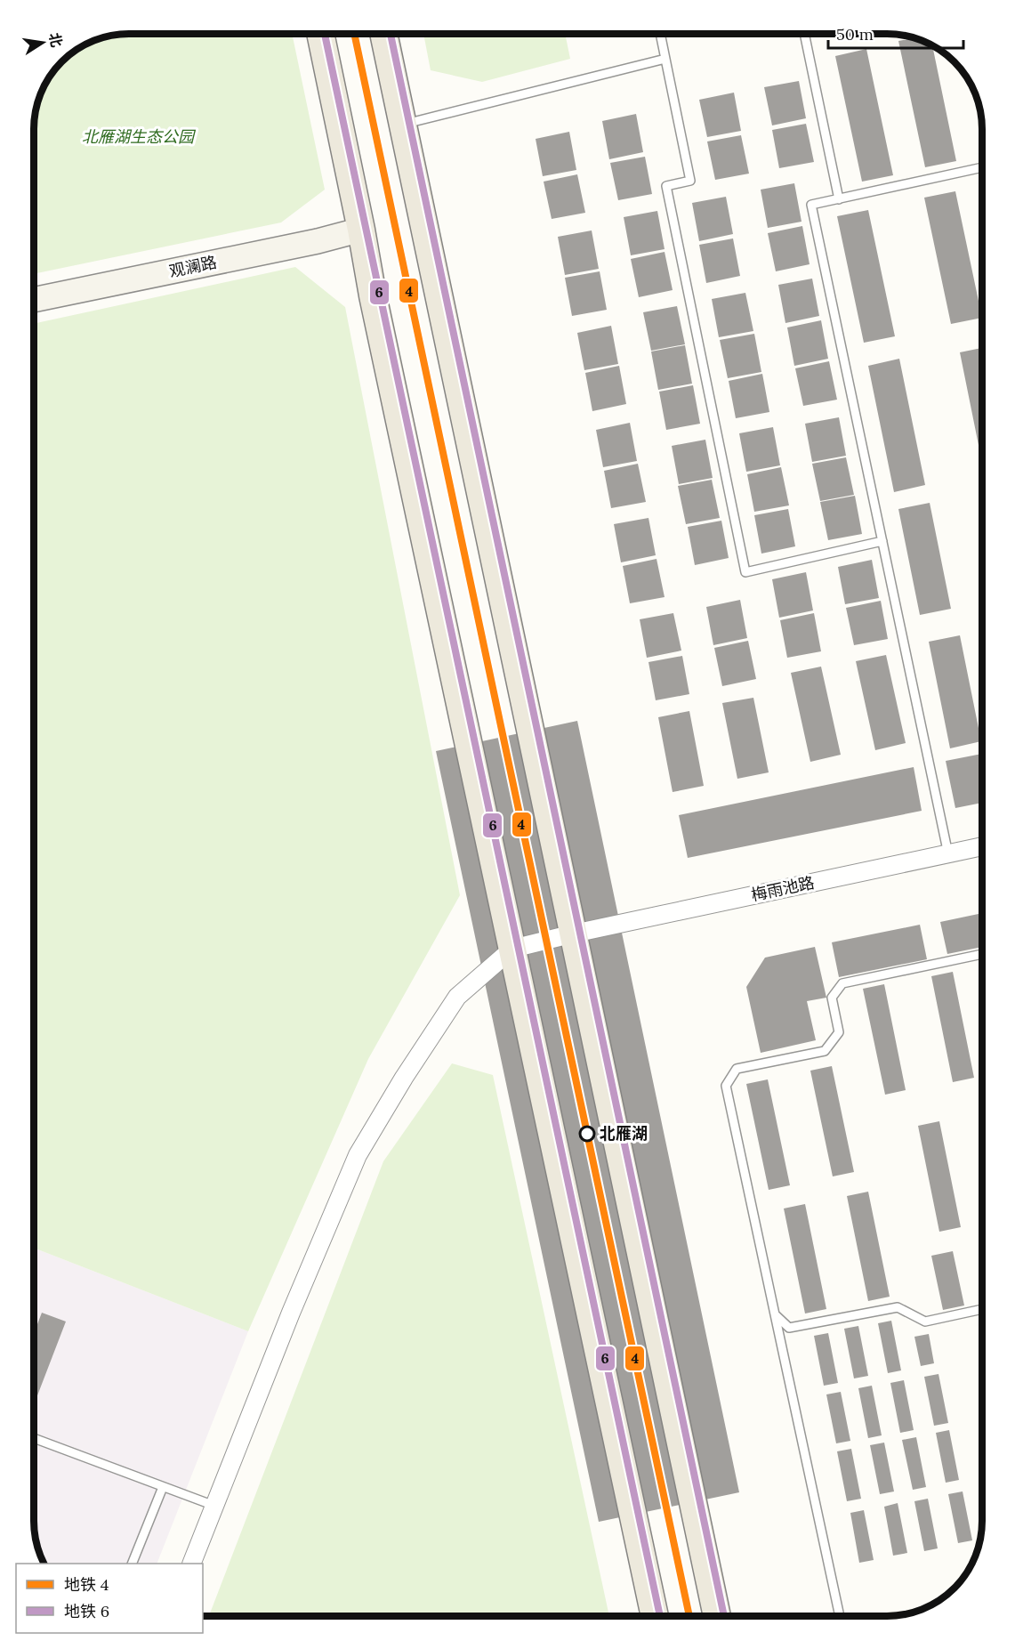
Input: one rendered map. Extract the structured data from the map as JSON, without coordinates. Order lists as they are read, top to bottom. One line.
{"streets":{"street":["观澜路","梅雨池路"]},"parks":["北雁湖生态公园"],"places":["北雁湖"],"lines":["metro line 4","metro line 6"],"legend":["地铁 4","地铁 6"],"scale_bar":"50 m","north":"right"}
